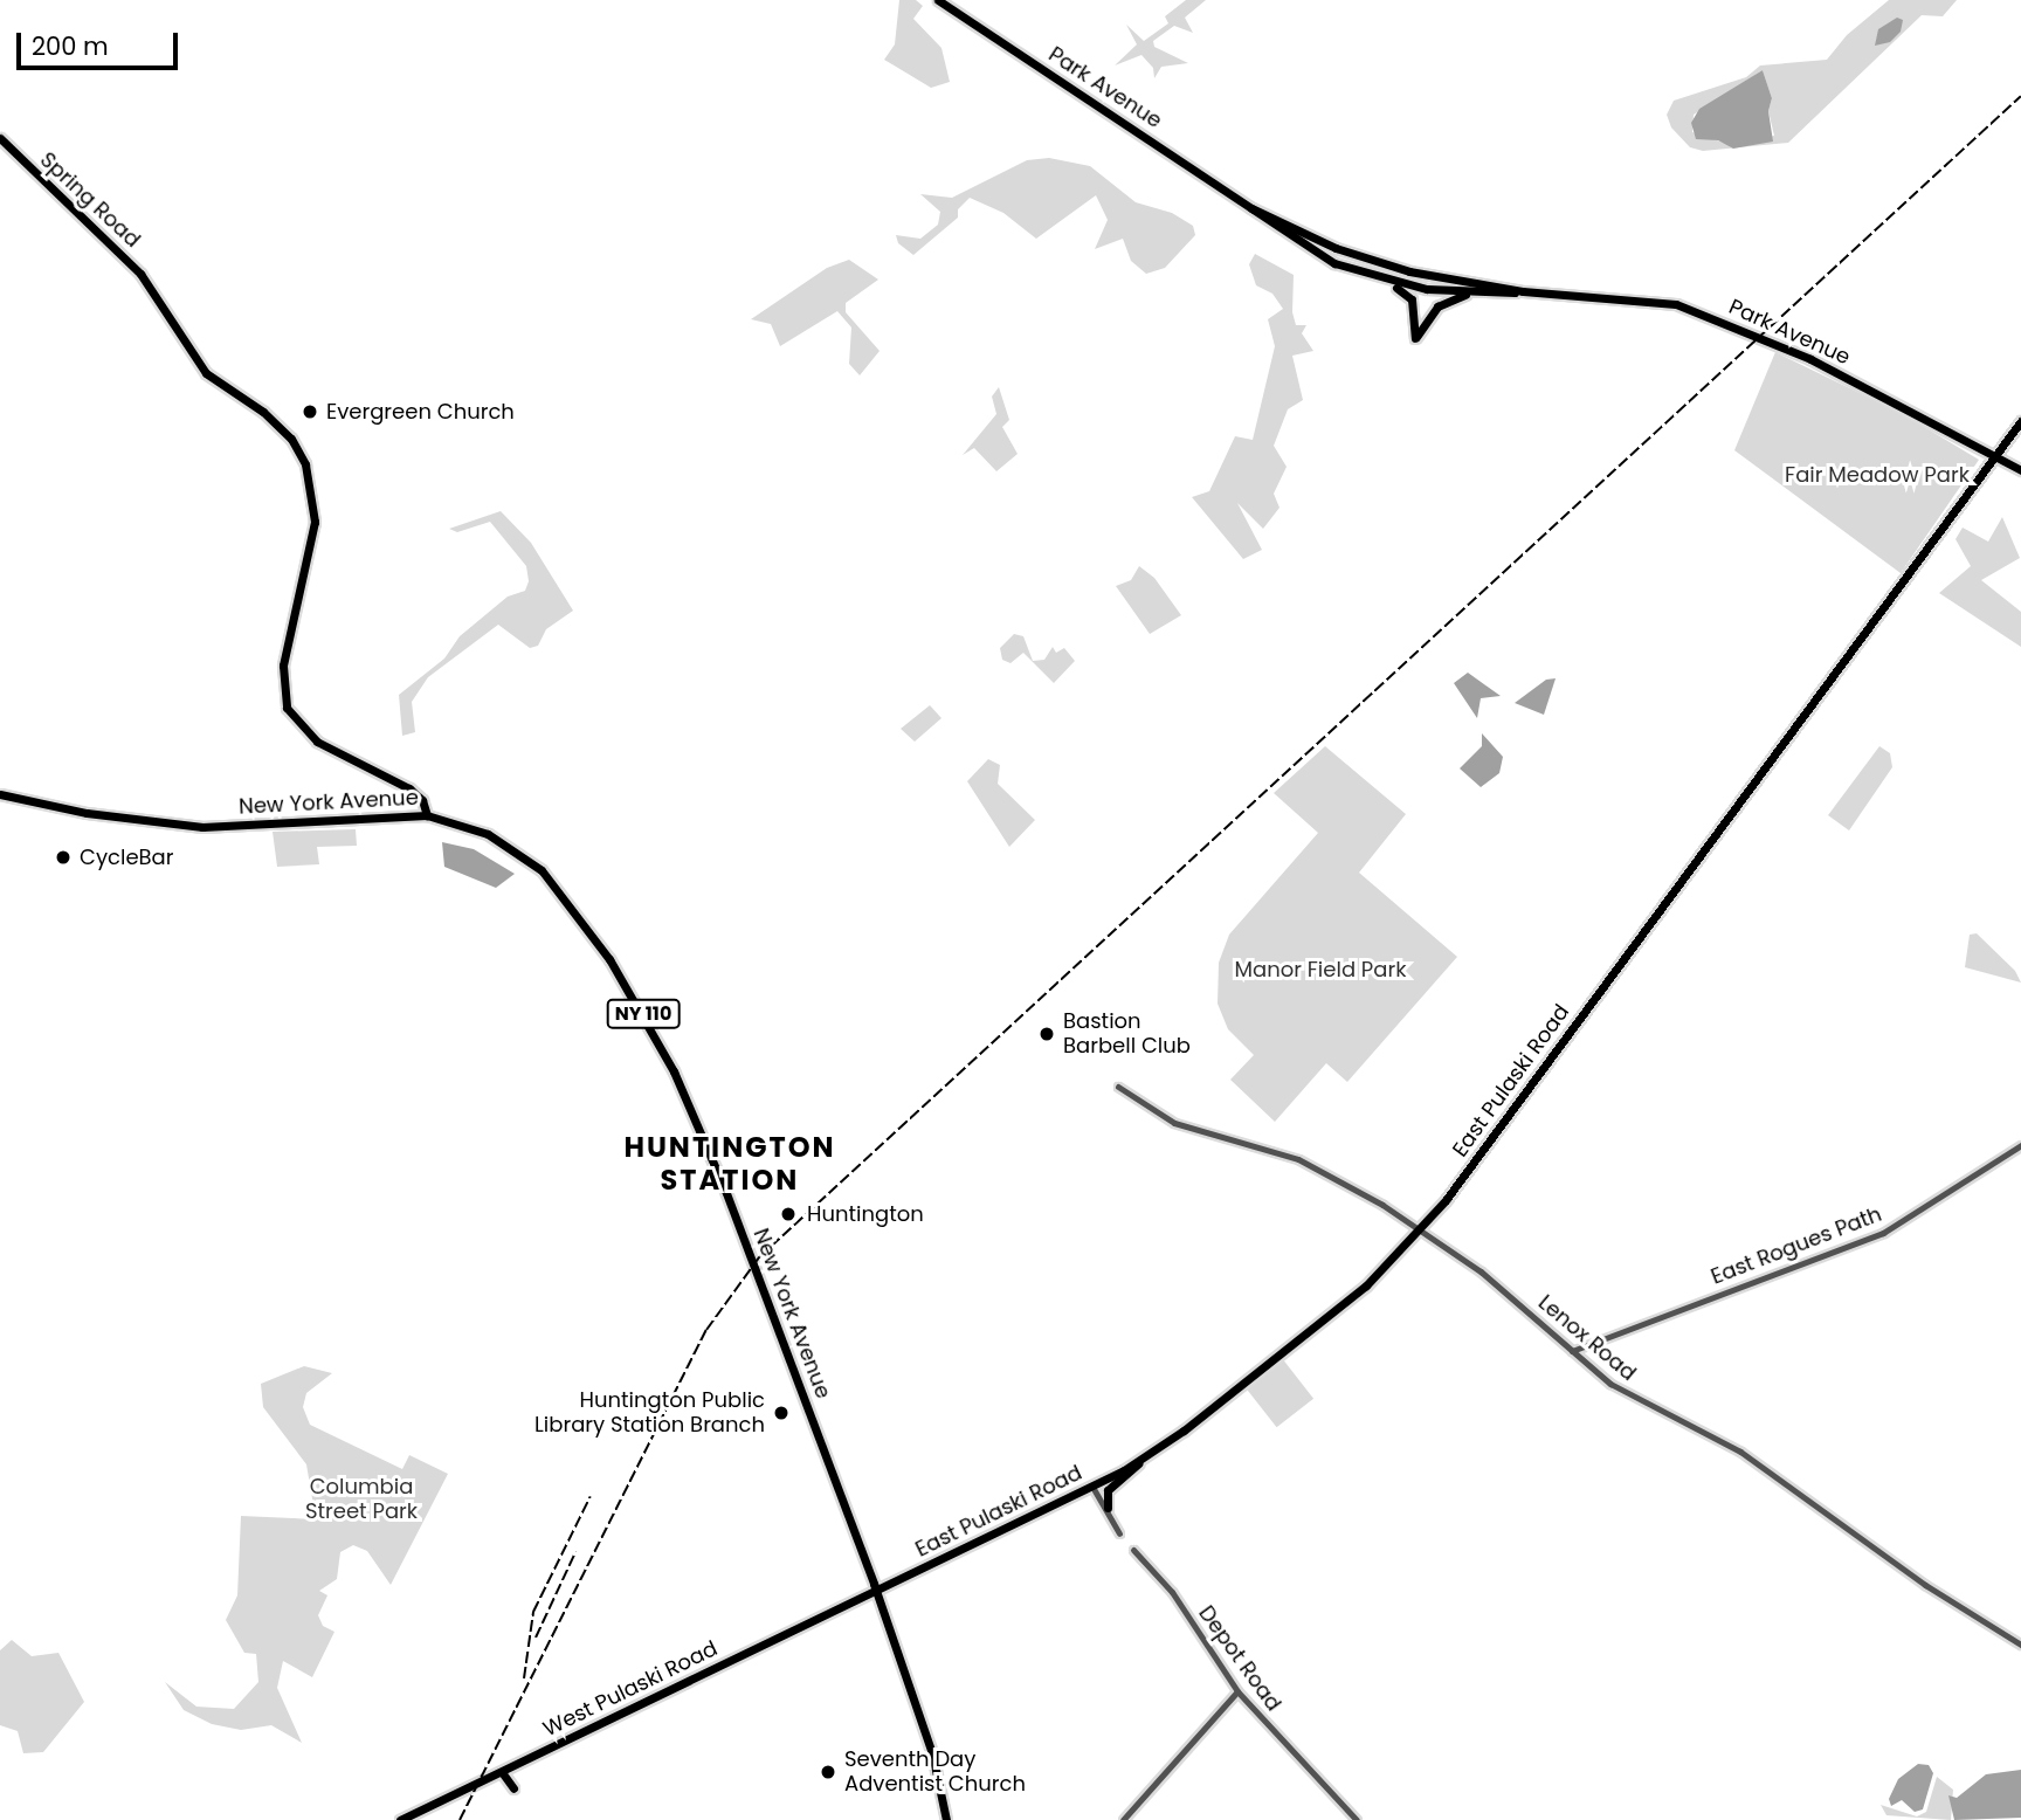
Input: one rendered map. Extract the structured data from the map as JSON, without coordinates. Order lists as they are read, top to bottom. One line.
{"streets":{"main road":["Park Avenue","Spring Road","New York Avenue","NY 110","East Pulaski Road","West Pulaski Road"],"street":["East Rogues Path","Lenox Road","Depot Road"]},"crossings":[["Park Avenue","East Pulaski Road"],["Spring Road","New York Avenue"],["New York Avenue","East Pulaski Road"],["New York Avenue","West Pulaski Road"],["East Pulaski Road","Lenox Road"],["East Pulaski Road","West Pulaski Road"],["East Rogues Path","Lenox Road"]],"districts":["HUNTINGTON STATION"],"parks":["Fair Meadow Park","Manor Field Park","Columbia Street Park"],"places":["Evergreen Church","CycleBar","Bastion Barbell Club","Huntington","Huntington Public Library Station Branch","Seventh Day Adventist Church"],"scale_bar":"200 m"}
